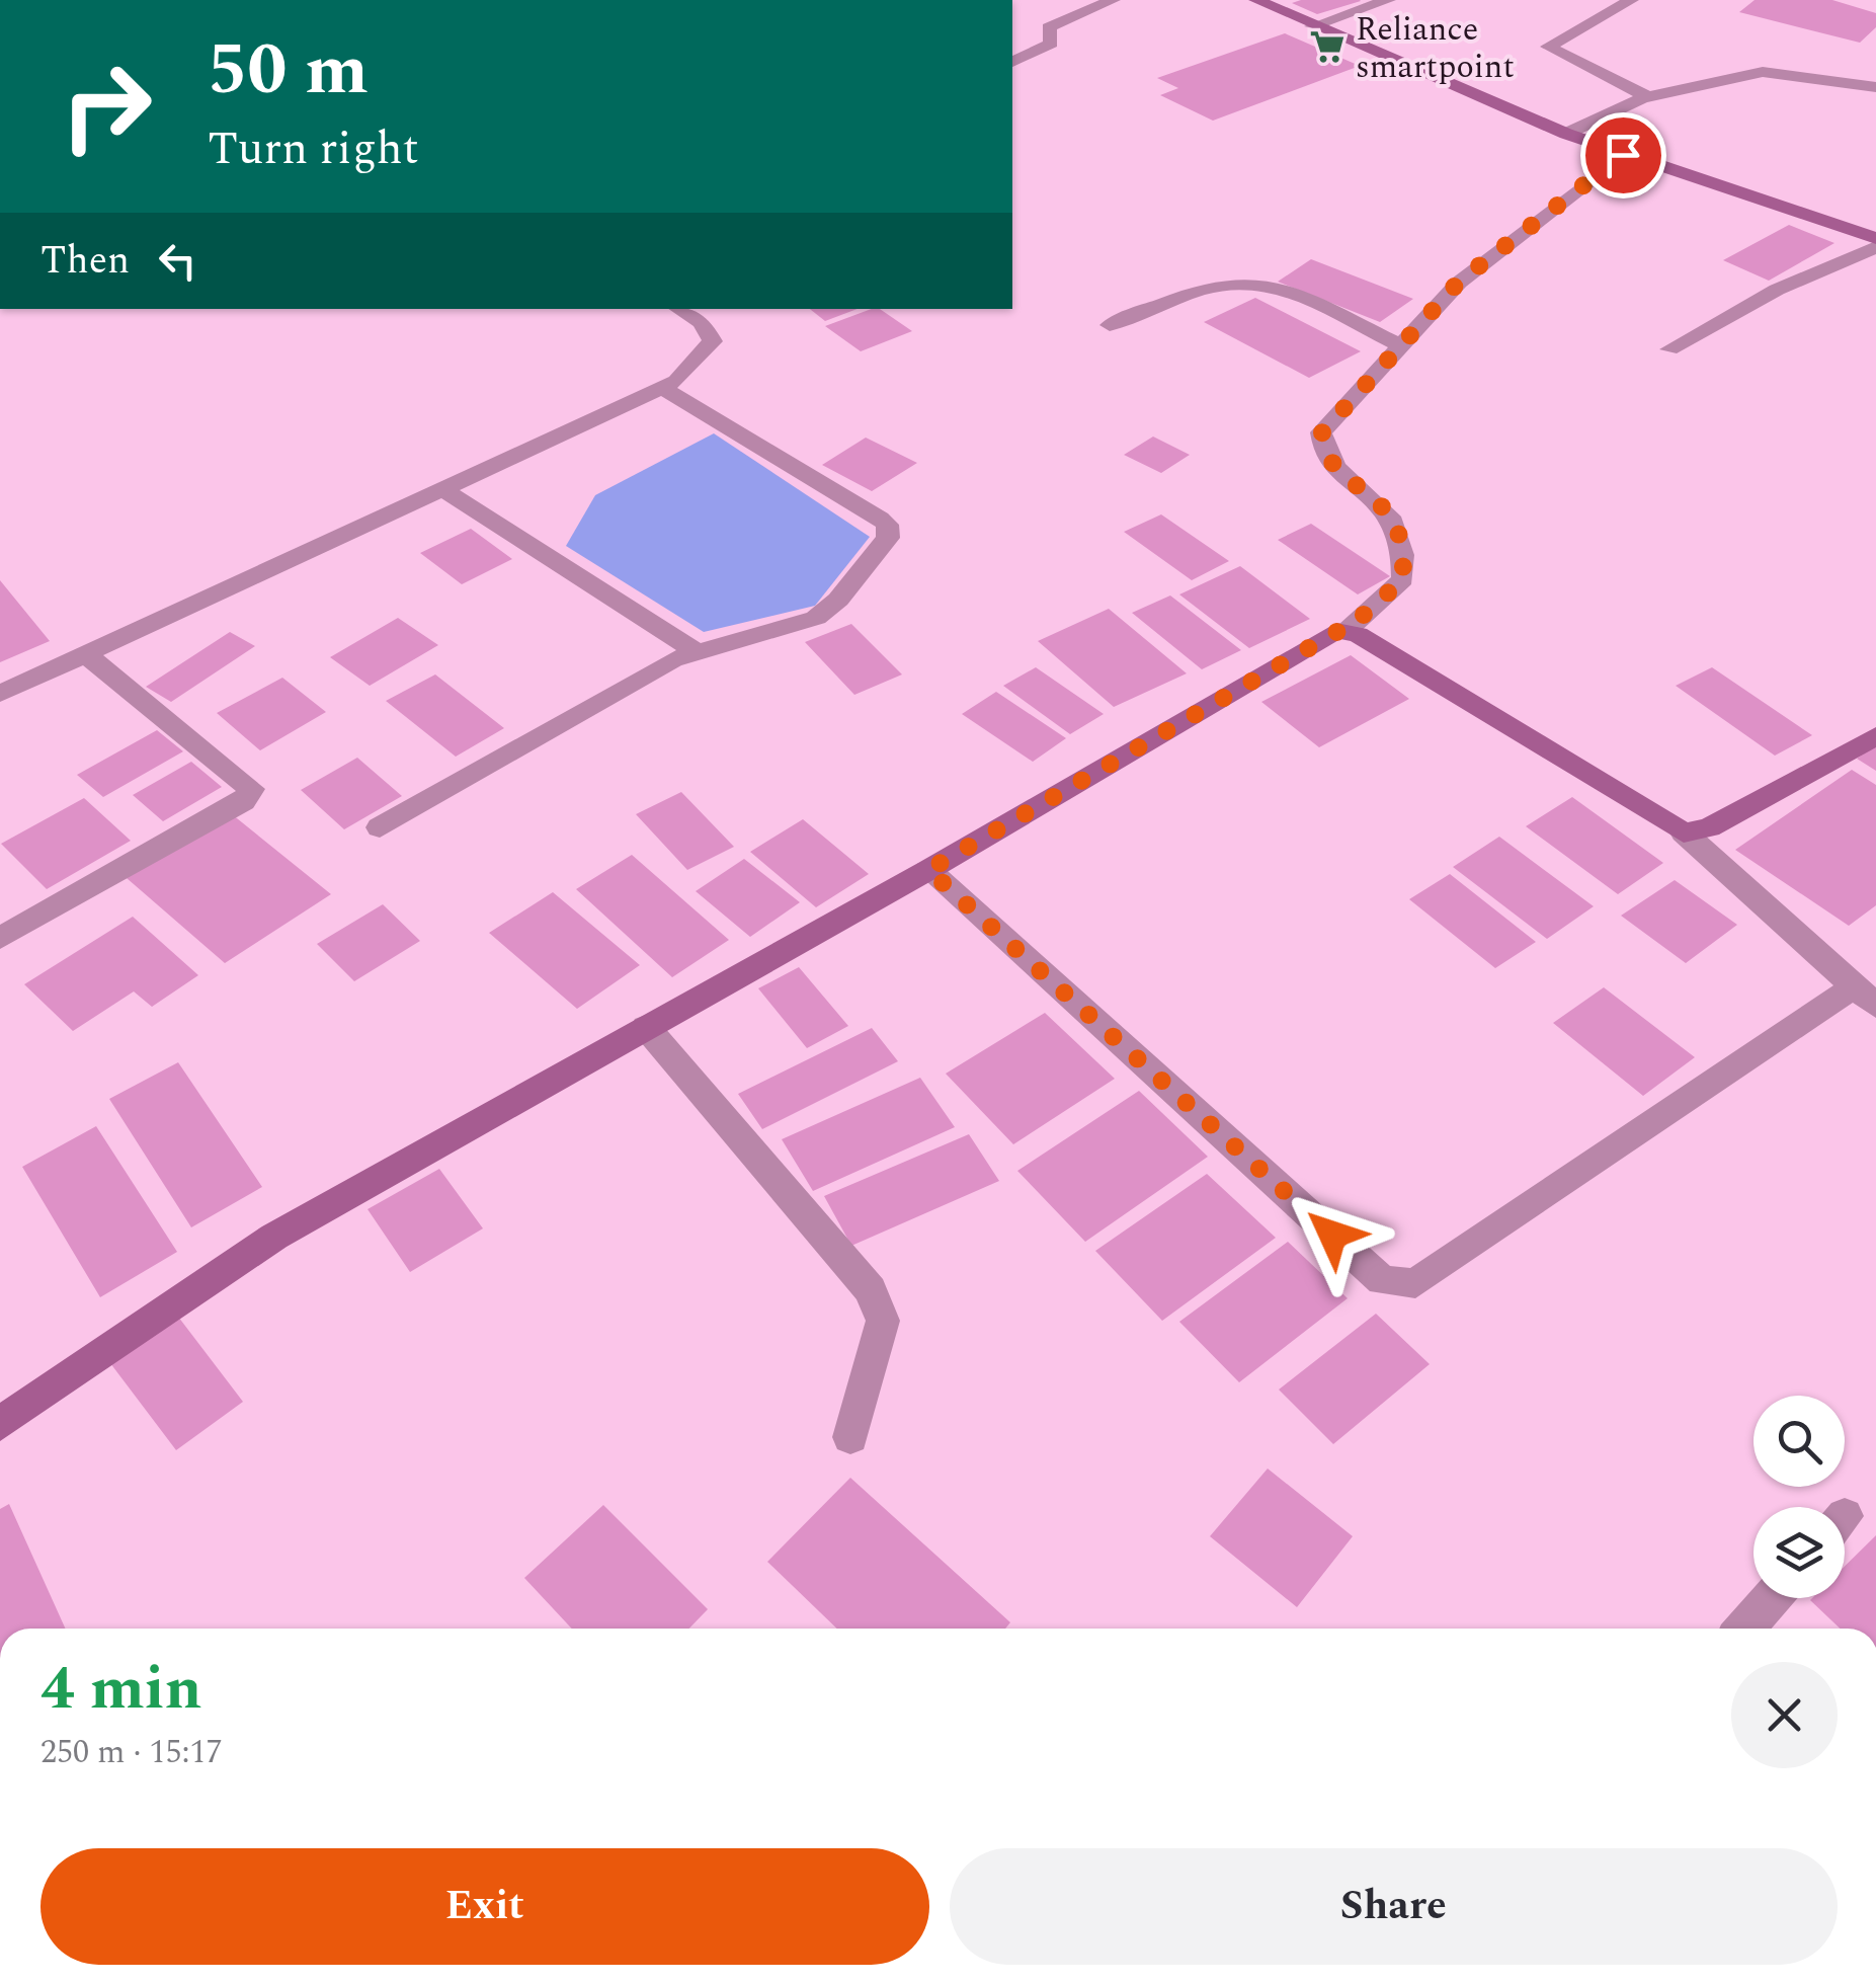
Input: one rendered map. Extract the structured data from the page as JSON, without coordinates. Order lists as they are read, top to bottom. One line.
{"places":{"supermarket":["Reliance smartpoint"]},"page":{"turn":["50 m","Turn right"],"then":"Then","heading":["4 min","250 m · 15:17"],"buttons":["Exit","Share"]}}
